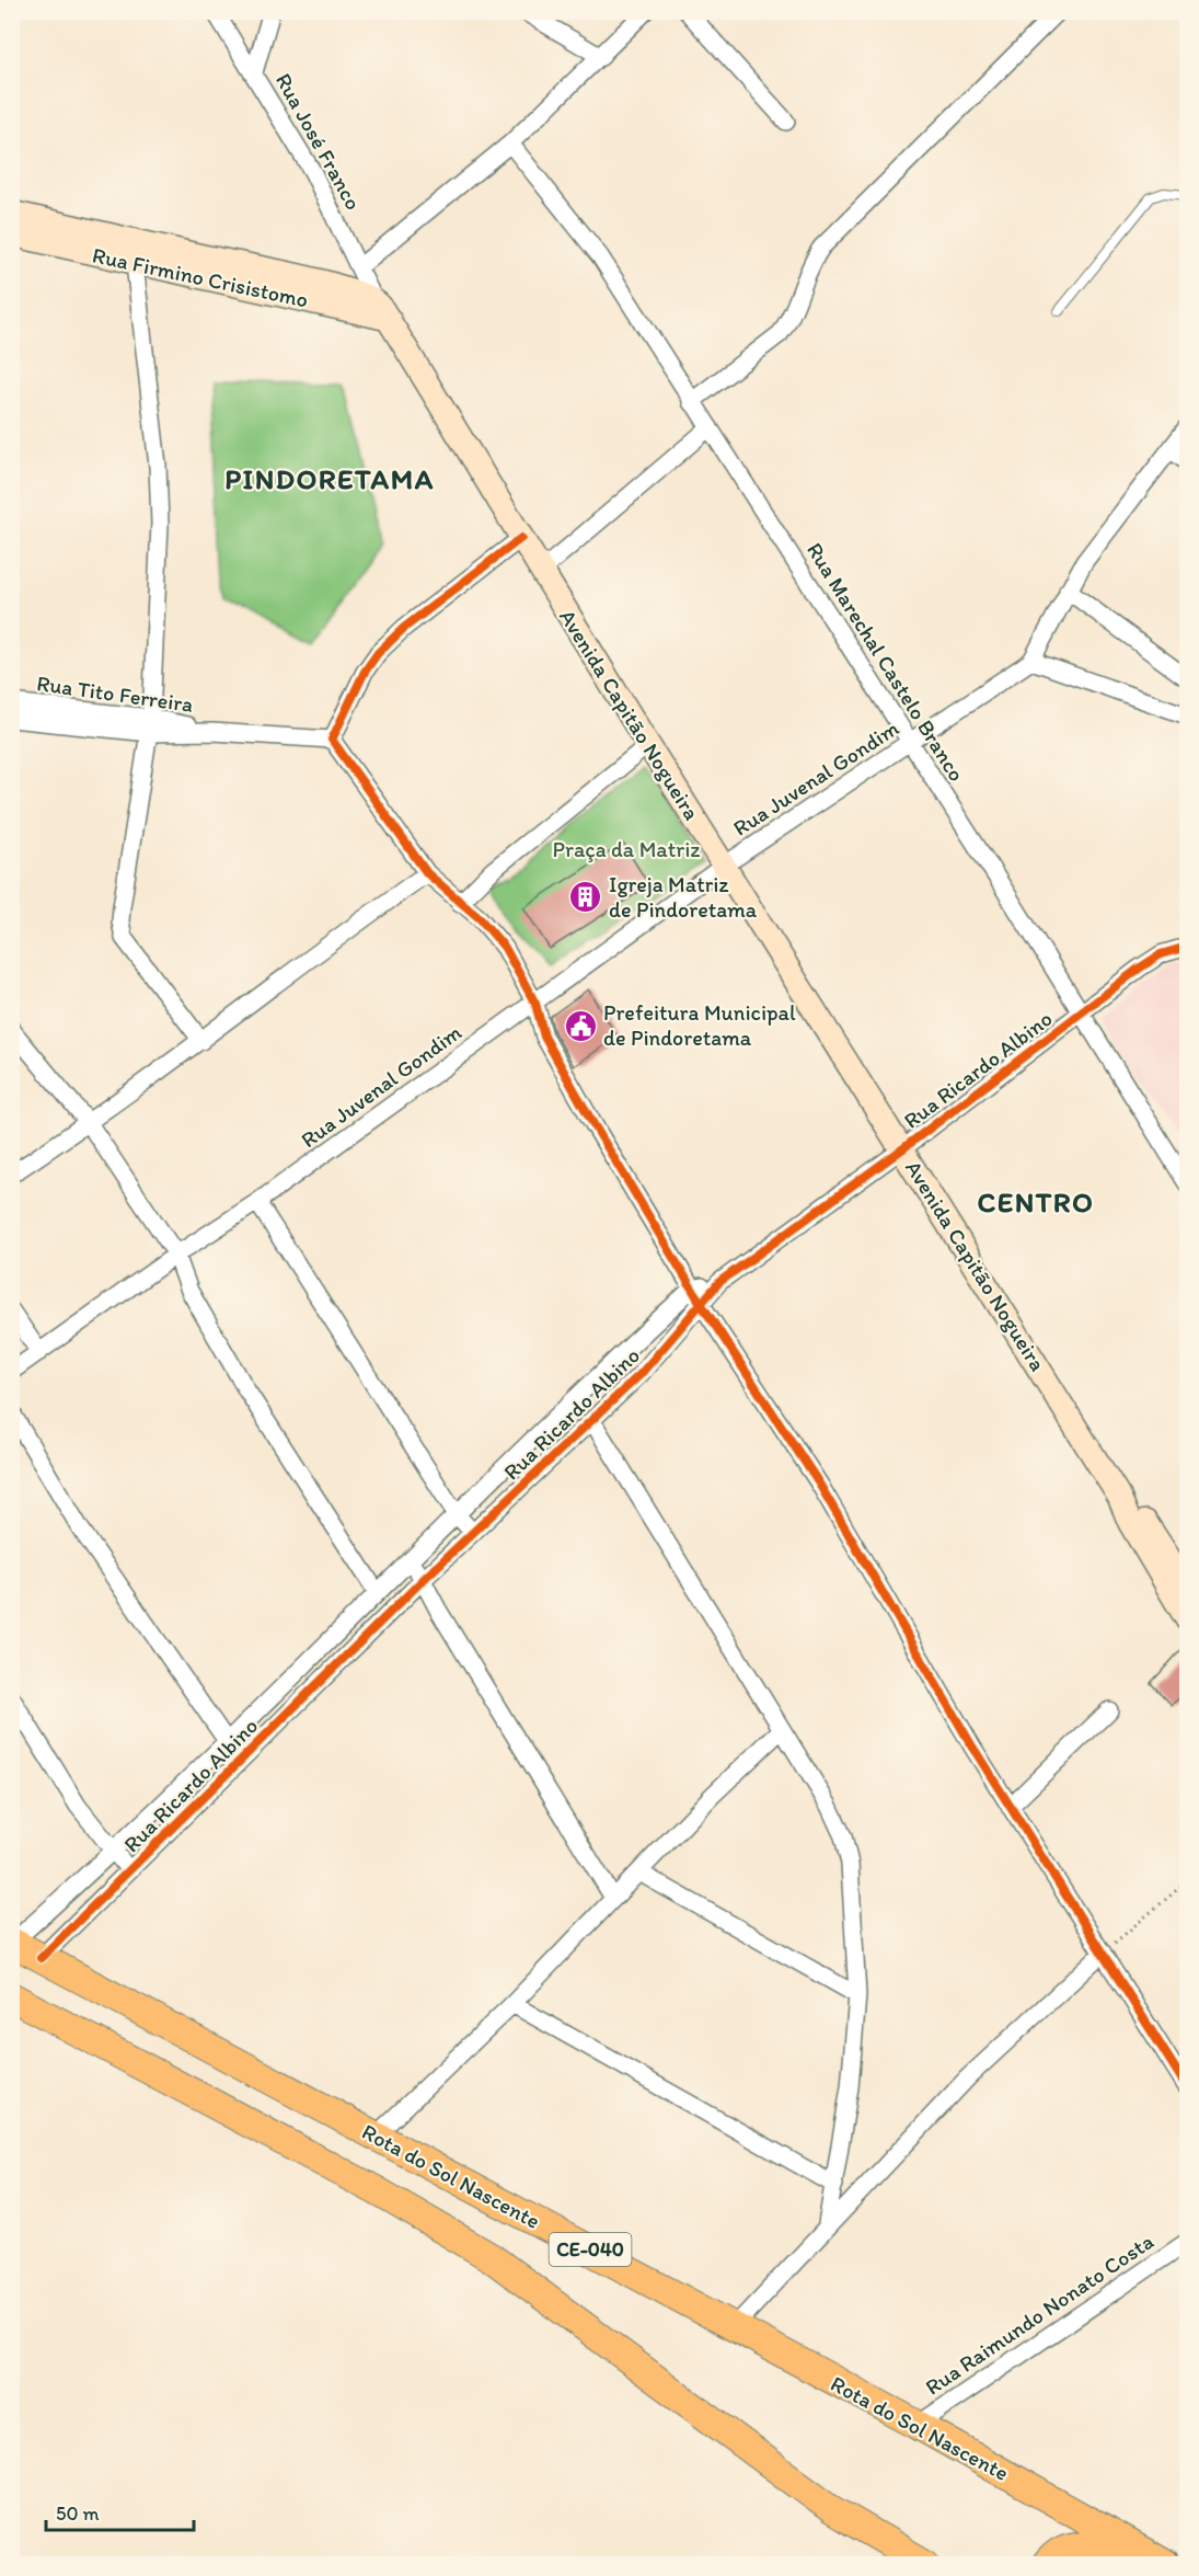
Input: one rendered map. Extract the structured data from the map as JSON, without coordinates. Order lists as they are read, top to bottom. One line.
{"streets":{"highway":["Rota do Sol Nascente","CE-040"],"main road":["Rua Firmino Crisistomo","Avenida Capitão Nogueira"],"street":["Rua José Franco","Rua Marechal Castelo Branco","Rua Tito Ferreira","Rua Juvenal Gondim","Rua Ricardo Albino","Rua Raimundo Nonato Costa"]},"crossings":[["Rua José Franco","Rua Firmino Crisistomo"],["Rua José Franco","Avenida Capitão Nogueira"],["Rua Firmino Crisistomo","Avenida Capitão Nogueira"],["Rua Marechal Castelo Branco","Rua Juvenal Gondim"],["Rua Marechal Castelo Branco","Rua Ricardo Albino"],["Avenida Capitão Nogueira","Rua Juvenal Gondim"],["Avenida Capitão Nogueira","Rua Ricardo Albino"],["Rua Ricardo Albino","Rota do Sol Nascente"],["Rota do Sol Nascente","Rua Raimundo Nonato Costa"]],"districts":["PINDORETAMA","CENTRO"],"parks":["Praça da Matriz"],"places":{"building":["Igreja Matriz de Pindoretama"],"public building":["Prefeitura Municipal de Pindoretama"]},"scale_bar":"50 m"}
